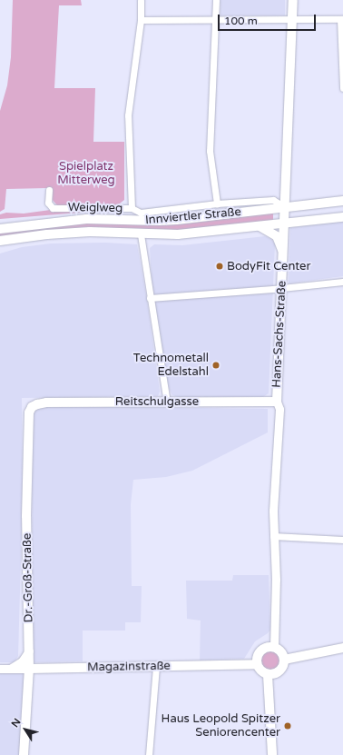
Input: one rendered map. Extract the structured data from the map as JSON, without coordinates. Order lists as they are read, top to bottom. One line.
{"streets":{"main road":["Innviertler Straße","Hans-Sachs-Straße","Reitschulgasse","Dr.-Groß-Straße","Magazinstraße"],"street":["Weiglweg"]},"crossings":[["Weiglweg","Innviertler Straße"],["Weiglweg","Hans-Sachs-Straße"],["Innviertler Straße","Hans-Sachs-Straße"],["Hans-Sachs-Straße","Reitschulgasse"],["Hans-Sachs-Straße","Magazinstraße"],["Reitschulgasse","Dr.-Groß-Straße"],["Dr.-Groß-Straße","Magazinstraße"]],"parks":["Spielplatz Mitterweg"],"places":["BodyFit Center","Technometall Edelstahl","Haus Leopold Spitzer Seniorencenter"],"scale_bar":"100 m","north":"top left"}
